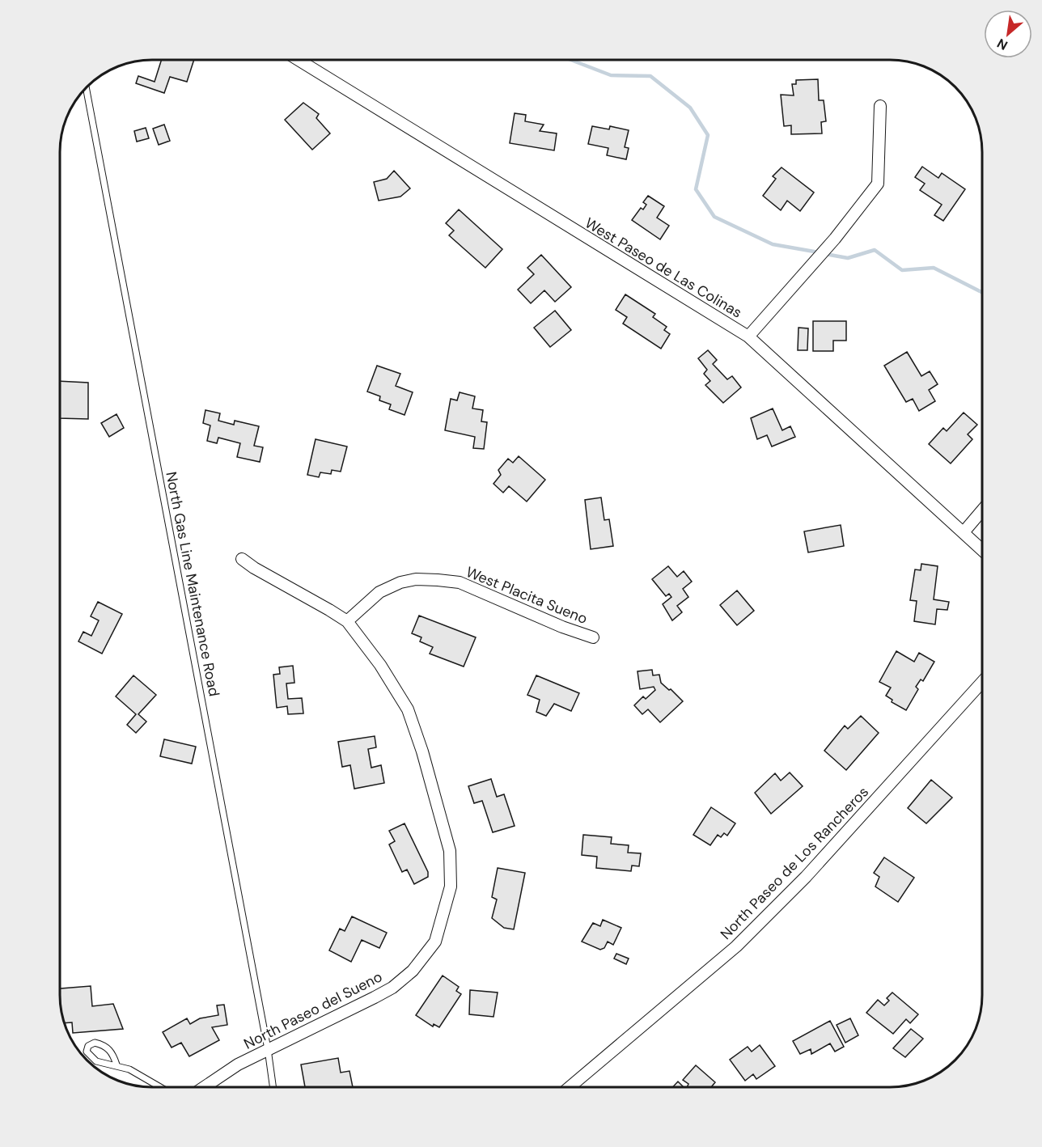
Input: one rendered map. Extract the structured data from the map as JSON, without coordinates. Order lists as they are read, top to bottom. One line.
{"streets":{"street":["West Paseo de Las Colinas","West Placita Sueno","North Paseo de Los Rancheros","North Paseo del Sueno"],"lane":["North Gas Line Maintenance Road"]},"crossings":[["North Gas Line Maintenance Road","North Paseo del Sueno"],["West Placita Sueno","North Paseo del Sueno"]],"north":"bottom left"}
